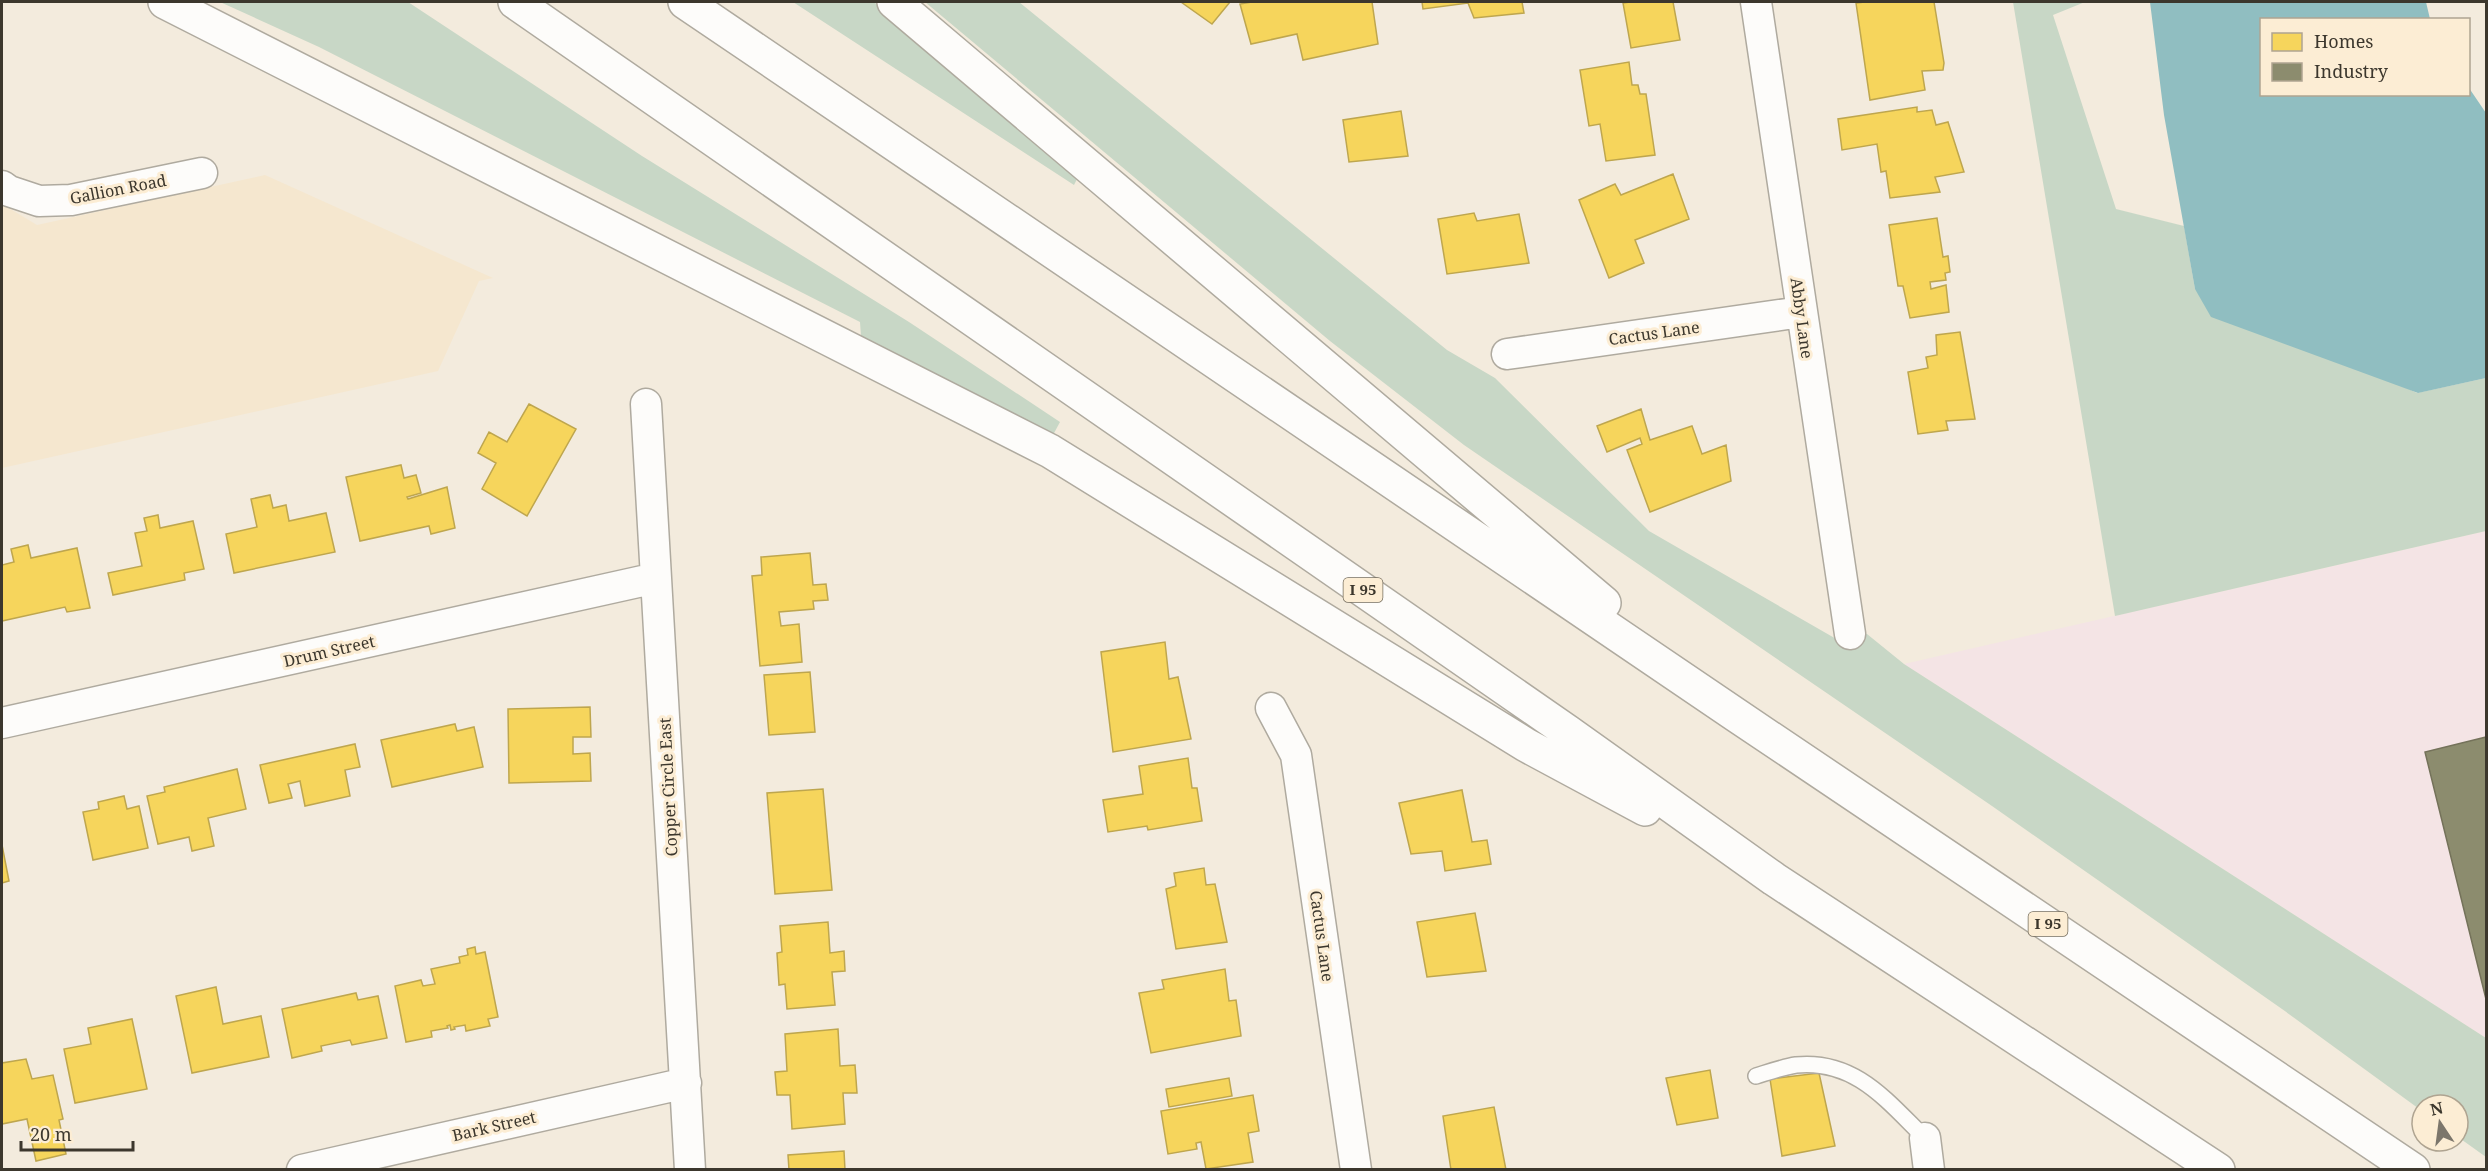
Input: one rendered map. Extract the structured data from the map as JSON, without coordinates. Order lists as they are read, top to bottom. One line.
{"streets":{"highway":["I 95"],"street":["Gallion Road","Abby Lane","Cactus Lane","Drum Street","Copper Circle East","Bark Street"]},"crossings":[["Abby Lane","Cactus Lane"],["Drum Street","Copper Circle East"],["Copper Circle East","Bark Street"]],"legend":["Homes","Industry"],"scale_bar":"20 m","north":"top"}
